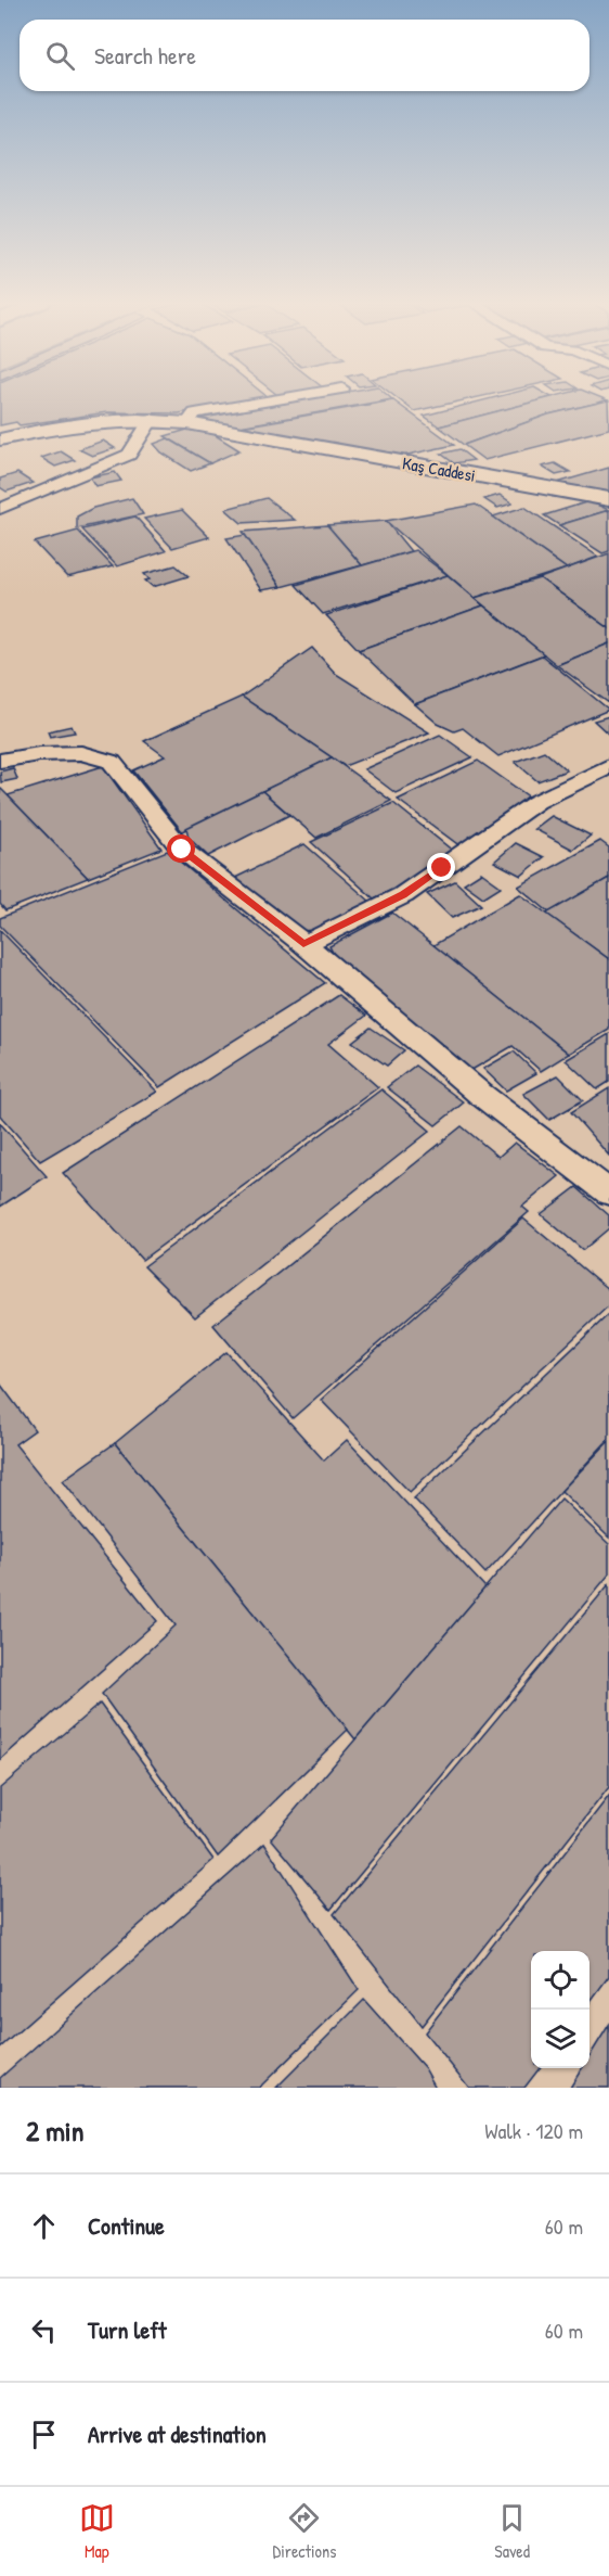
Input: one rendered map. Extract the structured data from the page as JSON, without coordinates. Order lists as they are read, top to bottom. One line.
{"streets":{"street":["Kaş Caddesi"]},"page":{"search":"Search here","heading":["2 min","Walk · 120 m"],"list":[["Continue","60 m"],["Turn left","60 m"],"Arrive at destination"],"nav":["Map","Directions","Saved"]}}
